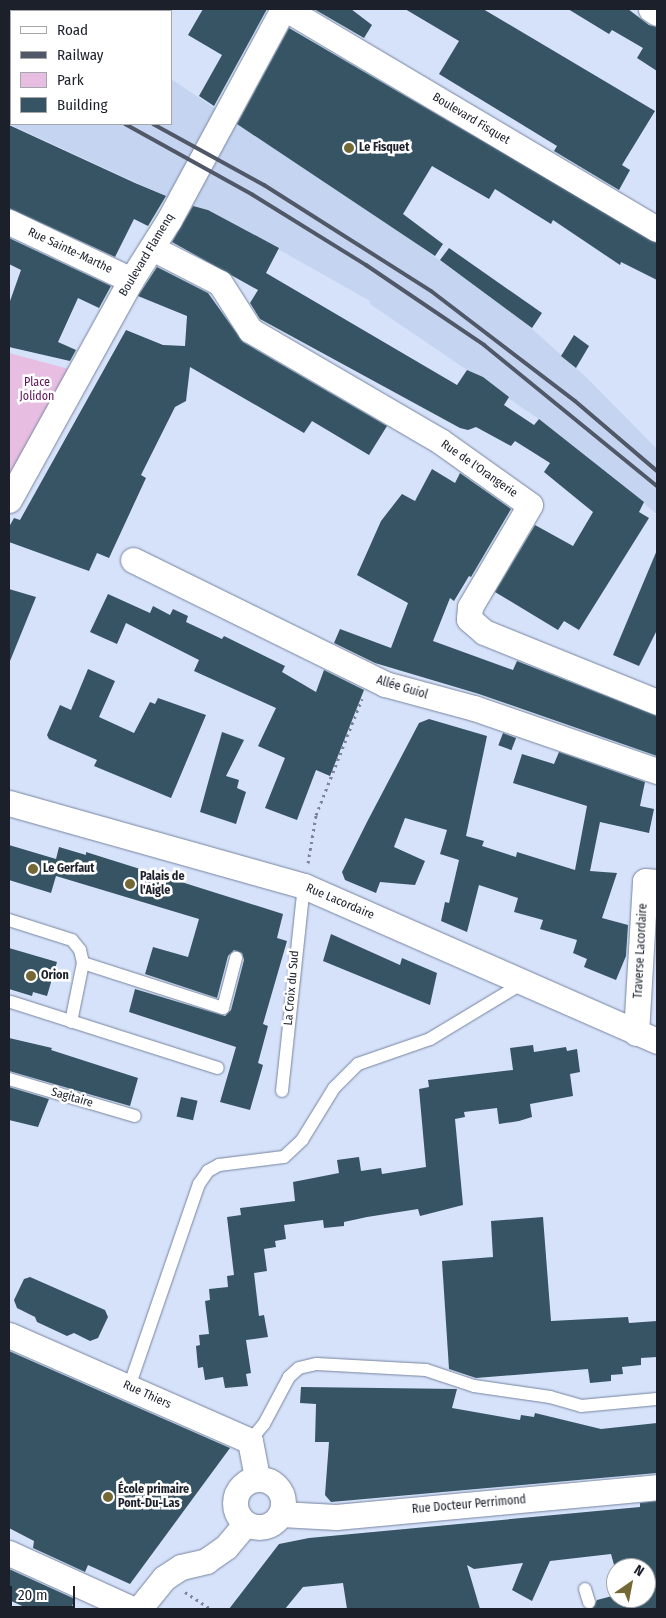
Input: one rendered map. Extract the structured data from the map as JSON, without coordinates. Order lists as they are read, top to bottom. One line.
{"streets":{"street":["Boulevard Fisquet","Rue Sainte-Marthe","Boulevard Flamenq","Rue de l'Orangerie","Allée Guiol","Rue Lacordaire","Traverse Lacordaire","Rue Thiers","Rue Docteur Perrimond"],"lane":["La Croix du Sud","Sagitaire"]},"crossings":[["Boulevard Fisquet","Boulevard Flamenq"],["Rue Sainte-Marthe","Boulevard Flamenq"],["Boulevard Flamenq","Rue de l'Orangerie"],["Rue Lacordaire","Traverse Lacordaire"],["Rue Lacordaire","La Croix du Sud"]],"parks":["Place Jolidon"],"places":["Le Fisquet","Le Gerfaut","Palais de l'Aigle","Orion","École primaire Pont-Du-Las"],"legend":["Road","Railway","Park","Building"],"scale_bar":"20 m","north":"top right"}
